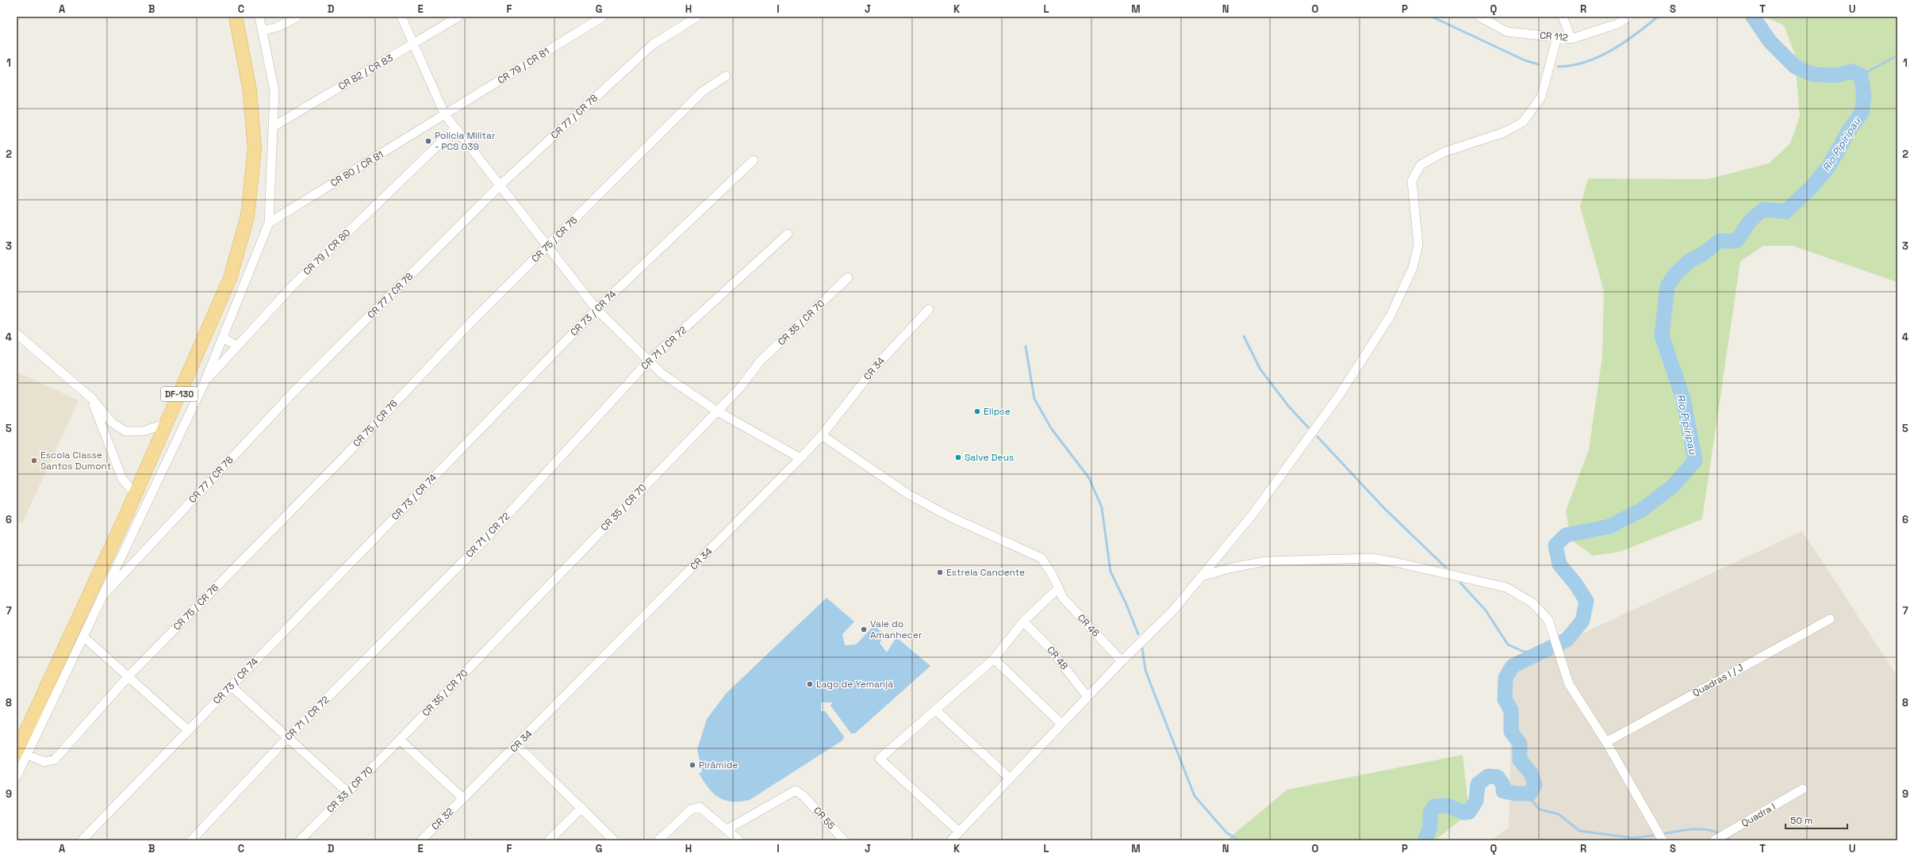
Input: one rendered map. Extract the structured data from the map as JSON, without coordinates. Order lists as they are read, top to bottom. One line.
{"streets":{"main road":["DF-130"],"street":["CR 112","CR 79 / CR 81","CR 82 / CR 83","CR 77 / CR 78","CR 80 / CR 81","CR 75 / CR 76","CR 79 / CR 80","CR 73 / CR 74","CR 35 / CR 70","CR 71 / CR 72","CR 34","CR 46","CR 48","Quadras I / J","CR 33 / CR 70","Quadra I","CR 55","CR 32"]},"crossings":[["CR 79 / CR 81","CR 80 / CR 81"],["CR 75 / CR 76","DF-130"],["CR 35 / CR 70","CR 33 / CR 70"],["CR 34","CR 46"],["CR 34","CR 32"]],"water":["Rio Pipiripau"],"places":["Polícia Militar - PCS 039","Elipse","Salve Deus","Escola Classe Santos Dumont","Estrela Candente","Vale do Amanhecer","Lago de Yemanjá","Pirâmide"],"scale_bar":"50 m","grid":{"columns":["A","B","C","D","E","F","G","H","I","J","K","L","M","N","O","P","Q","R","S","T","U"],"rows":["1","2","3","4","5","6","7","8","9"]}}
